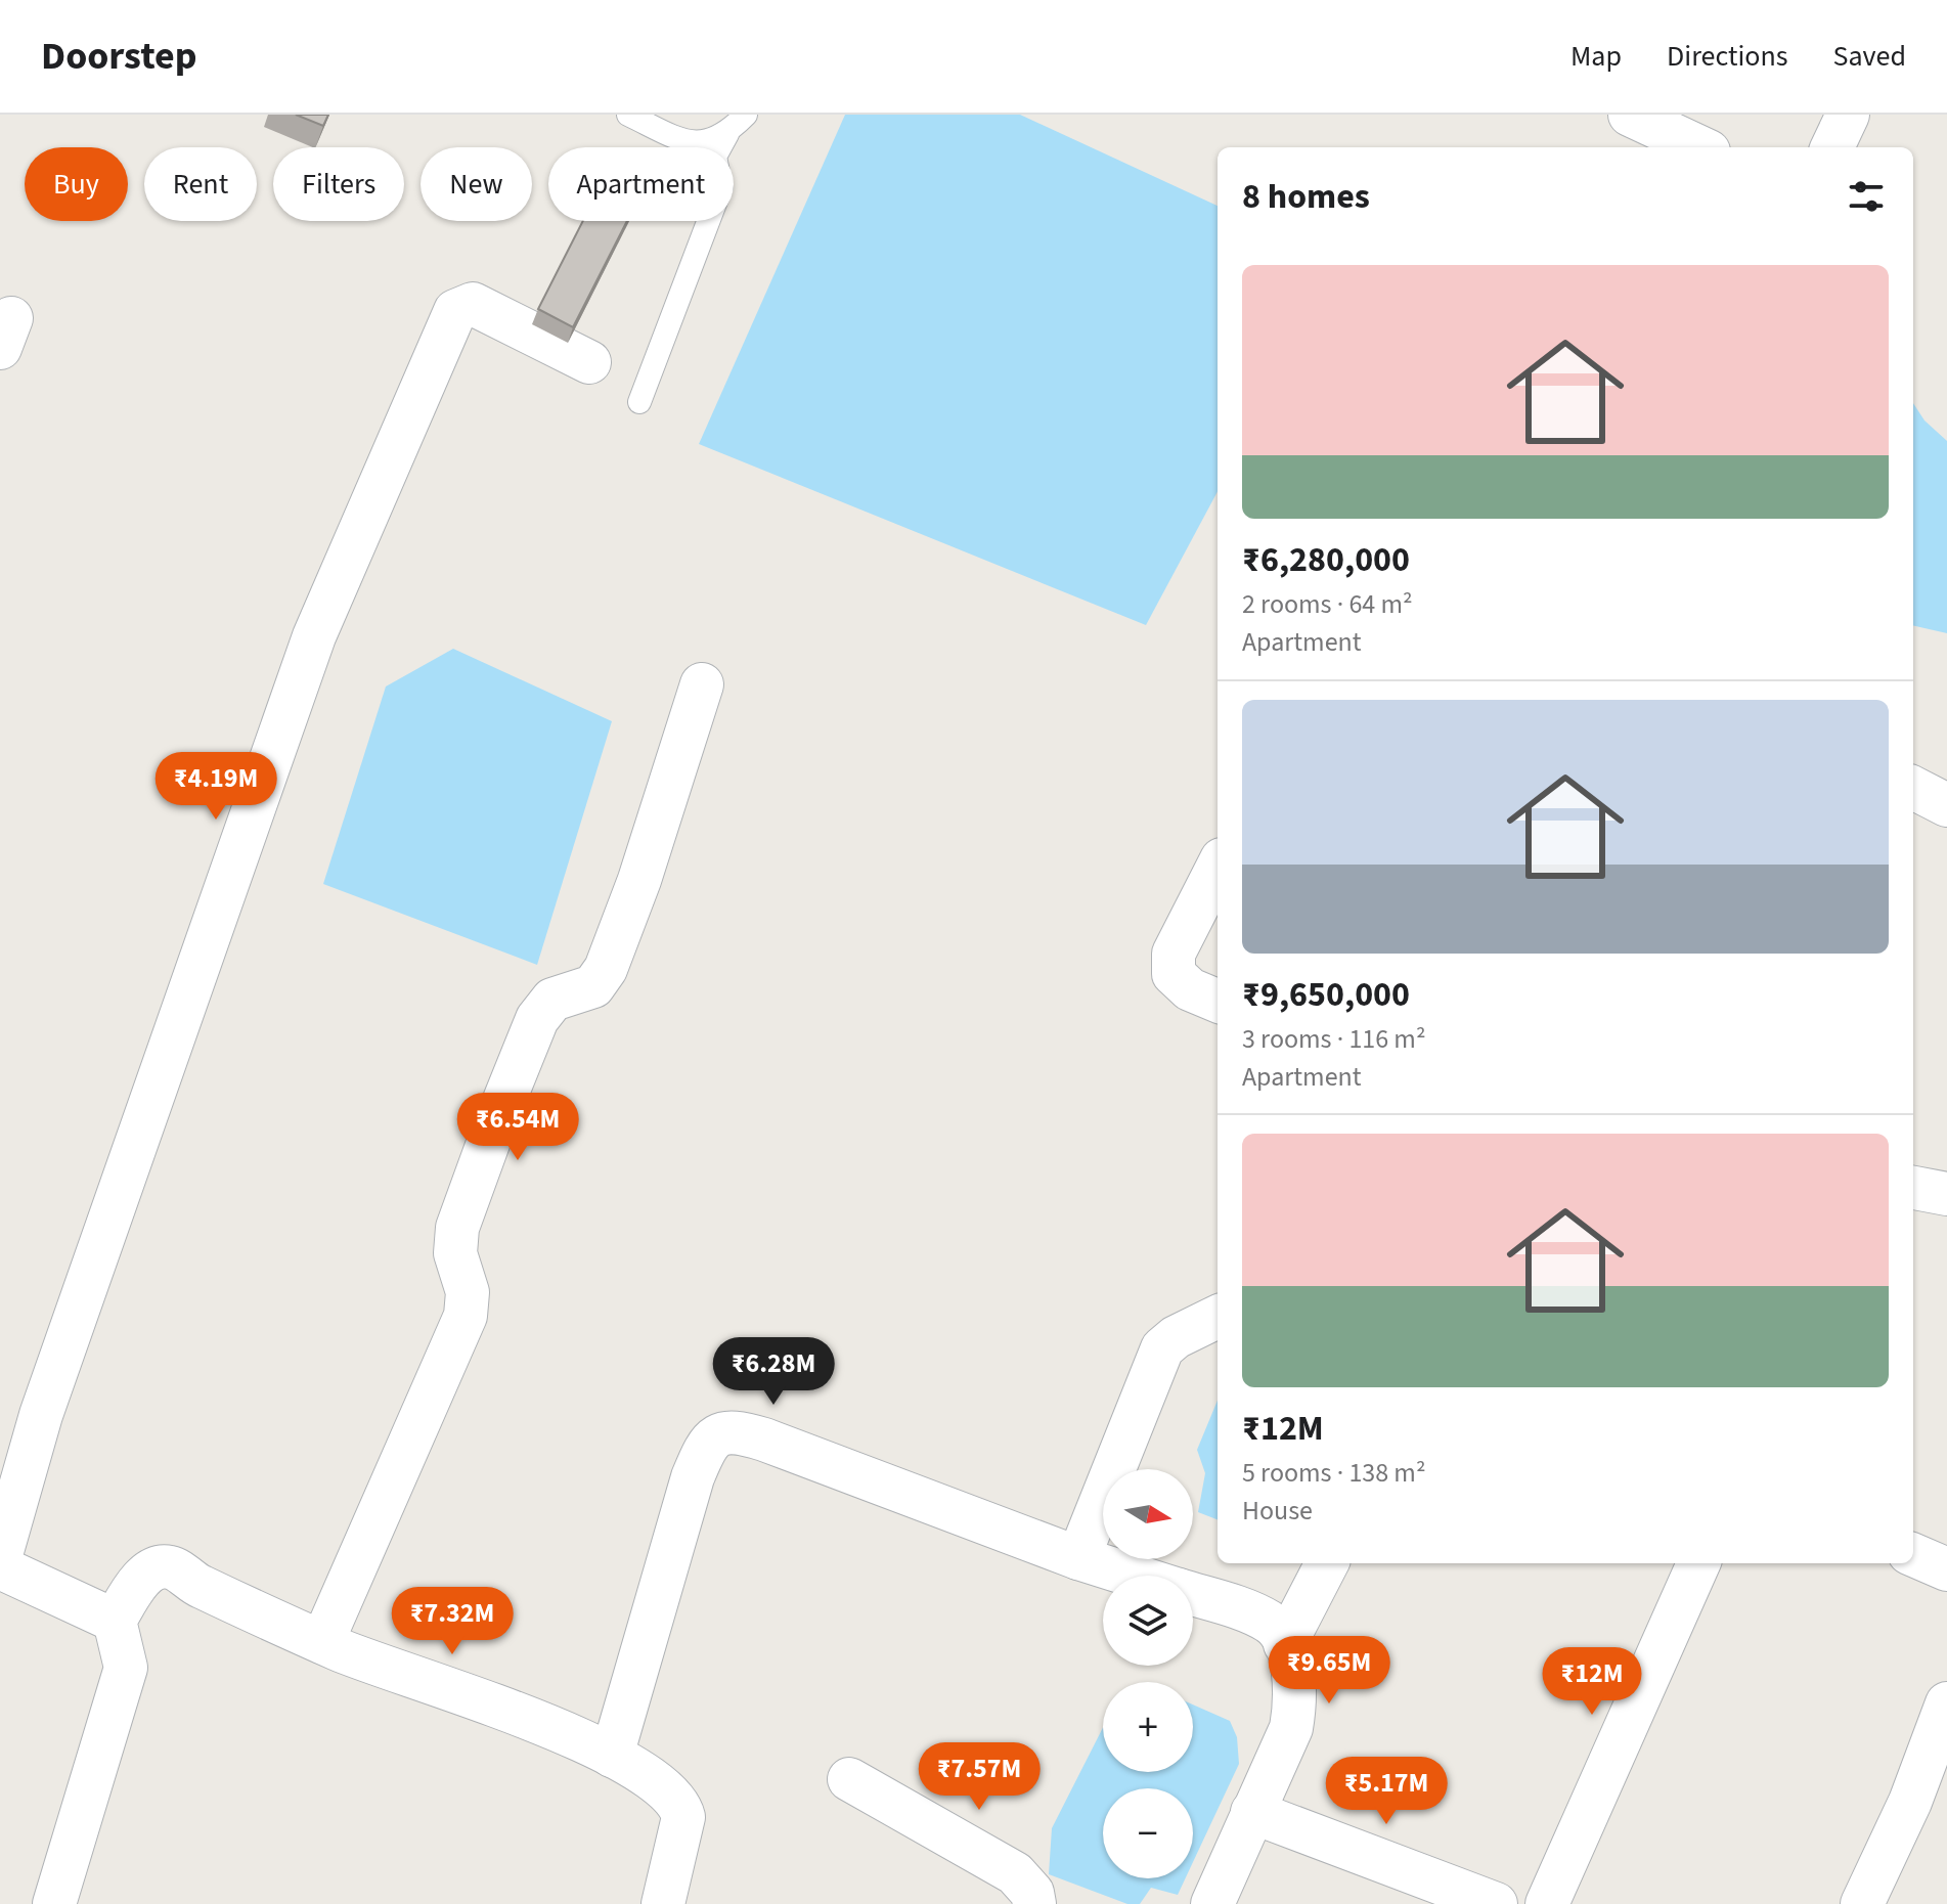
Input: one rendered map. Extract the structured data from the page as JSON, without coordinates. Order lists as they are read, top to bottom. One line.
{"north":"right","page":{"header":"Doorstep","nav":["Map","Directions","Saved"],"chip":["Buy","Rent","Filters","New","Apartment"],"heading":"8 homes","list":[{"name":"₹6,280,000","note":"2 rooms · 64 m² · Apartment"},{"name":"₹9,650,000","note":"3 rooms · 116 m² · Apartment"},{"name":"₹12M","note":"5 rooms · 138 m² · House"}],"price":["₹4.19M","₹6.54M","₹6.28M","₹7.32M","₹9.65M","₹12M","₹7.57M","₹5.17M"],"map_buttons":["+","−"]}}
